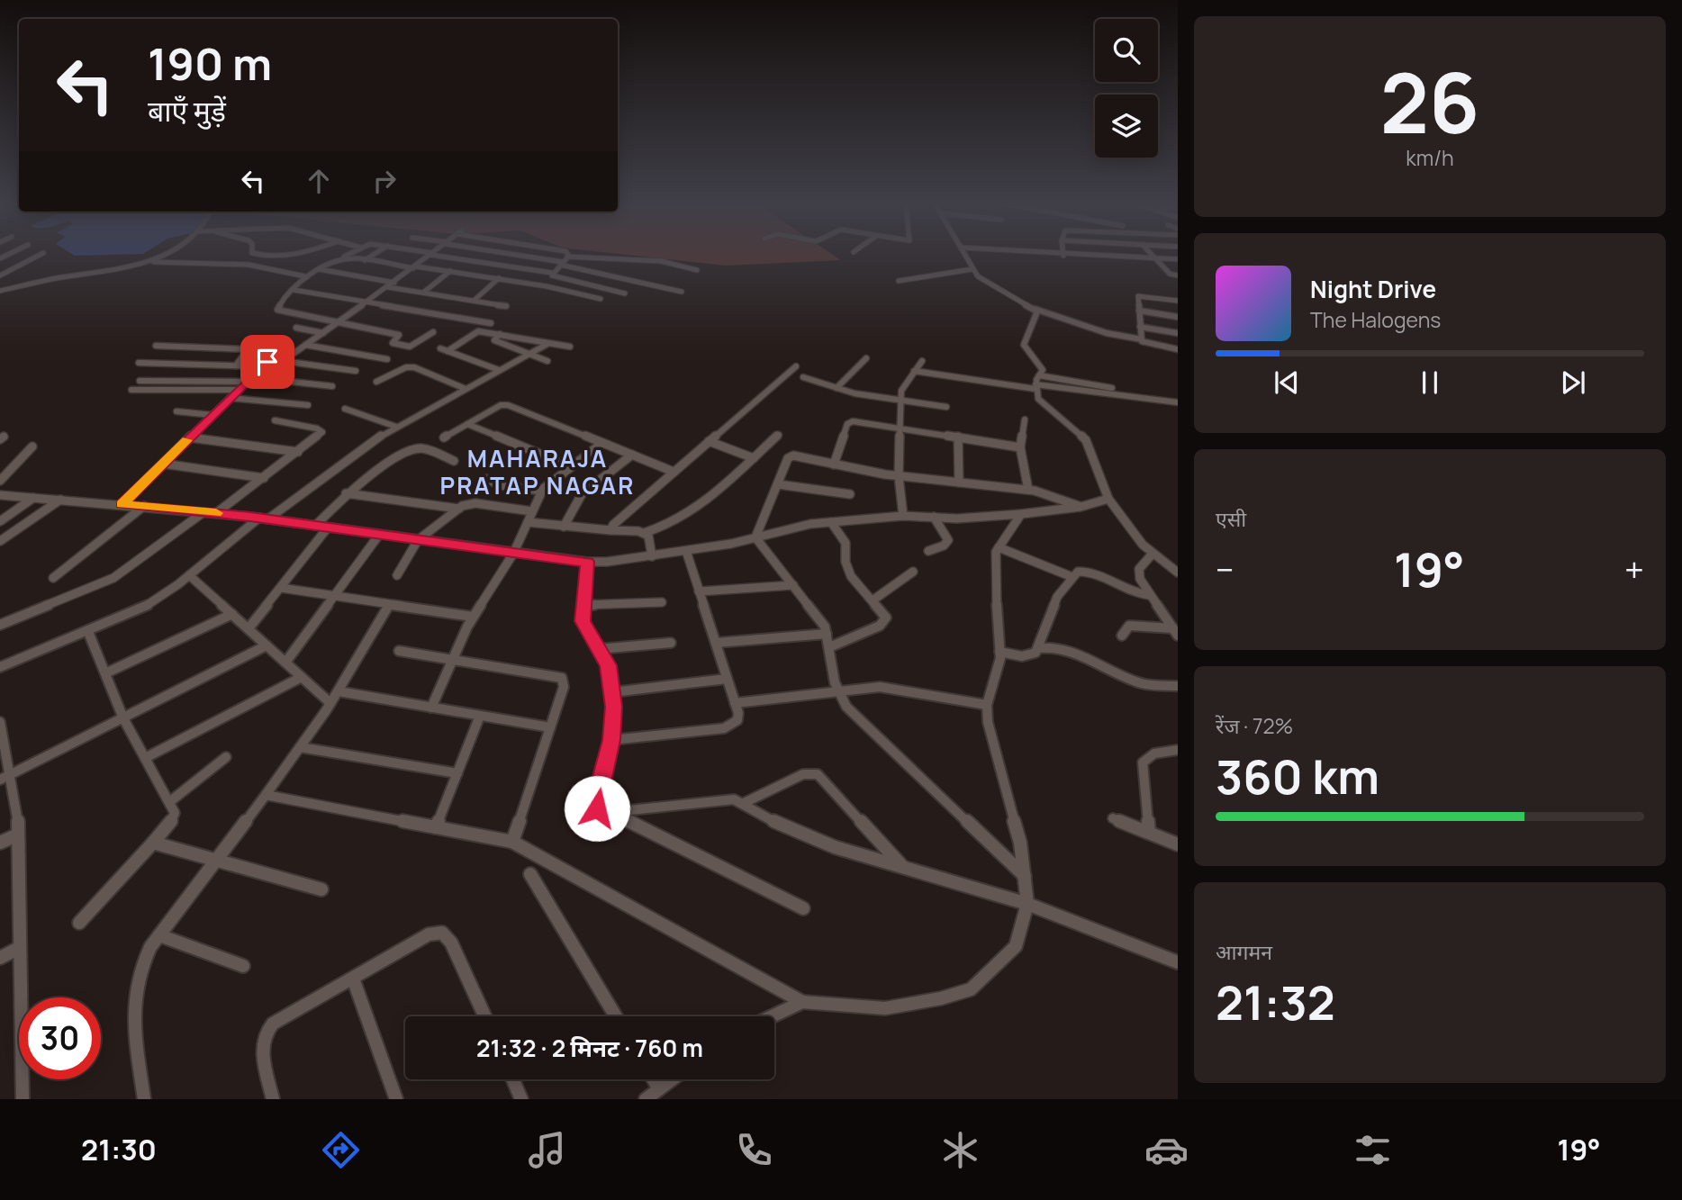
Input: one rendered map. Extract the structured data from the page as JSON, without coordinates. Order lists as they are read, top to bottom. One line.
{"districts":["MAHARAJA PRATAP NAGAR"],"page":{"tile":[["26","km/h"],"एसी",["रेंज · 72%","360 km"],["आगमन","21:32"]],"turn":["190 m","बाएँ मुड़ें"],"song":["Night Drive","The Halogens"],"heat":["−","19°","+"],"limit":"30","trip":"21:32 · 2 मिनट · 760 m","tabs":["21:30","19°"]}}
